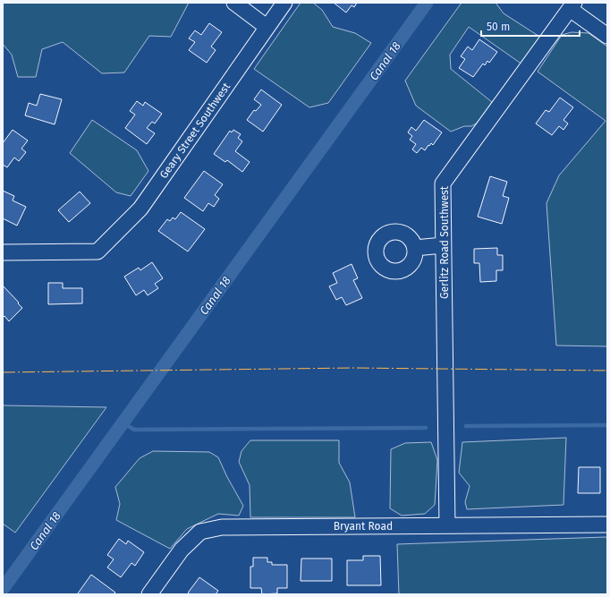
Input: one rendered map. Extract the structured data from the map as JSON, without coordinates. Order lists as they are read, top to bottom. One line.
{"streets":{"street":["Geary Street Southwest","Gerlitz Road Southwest","Bryant Road"]},"crossings":[["Gerlitz Road Southwest","Bryant Road"]],"water":["Canal 18"],"scale_bar":"50 m"}
